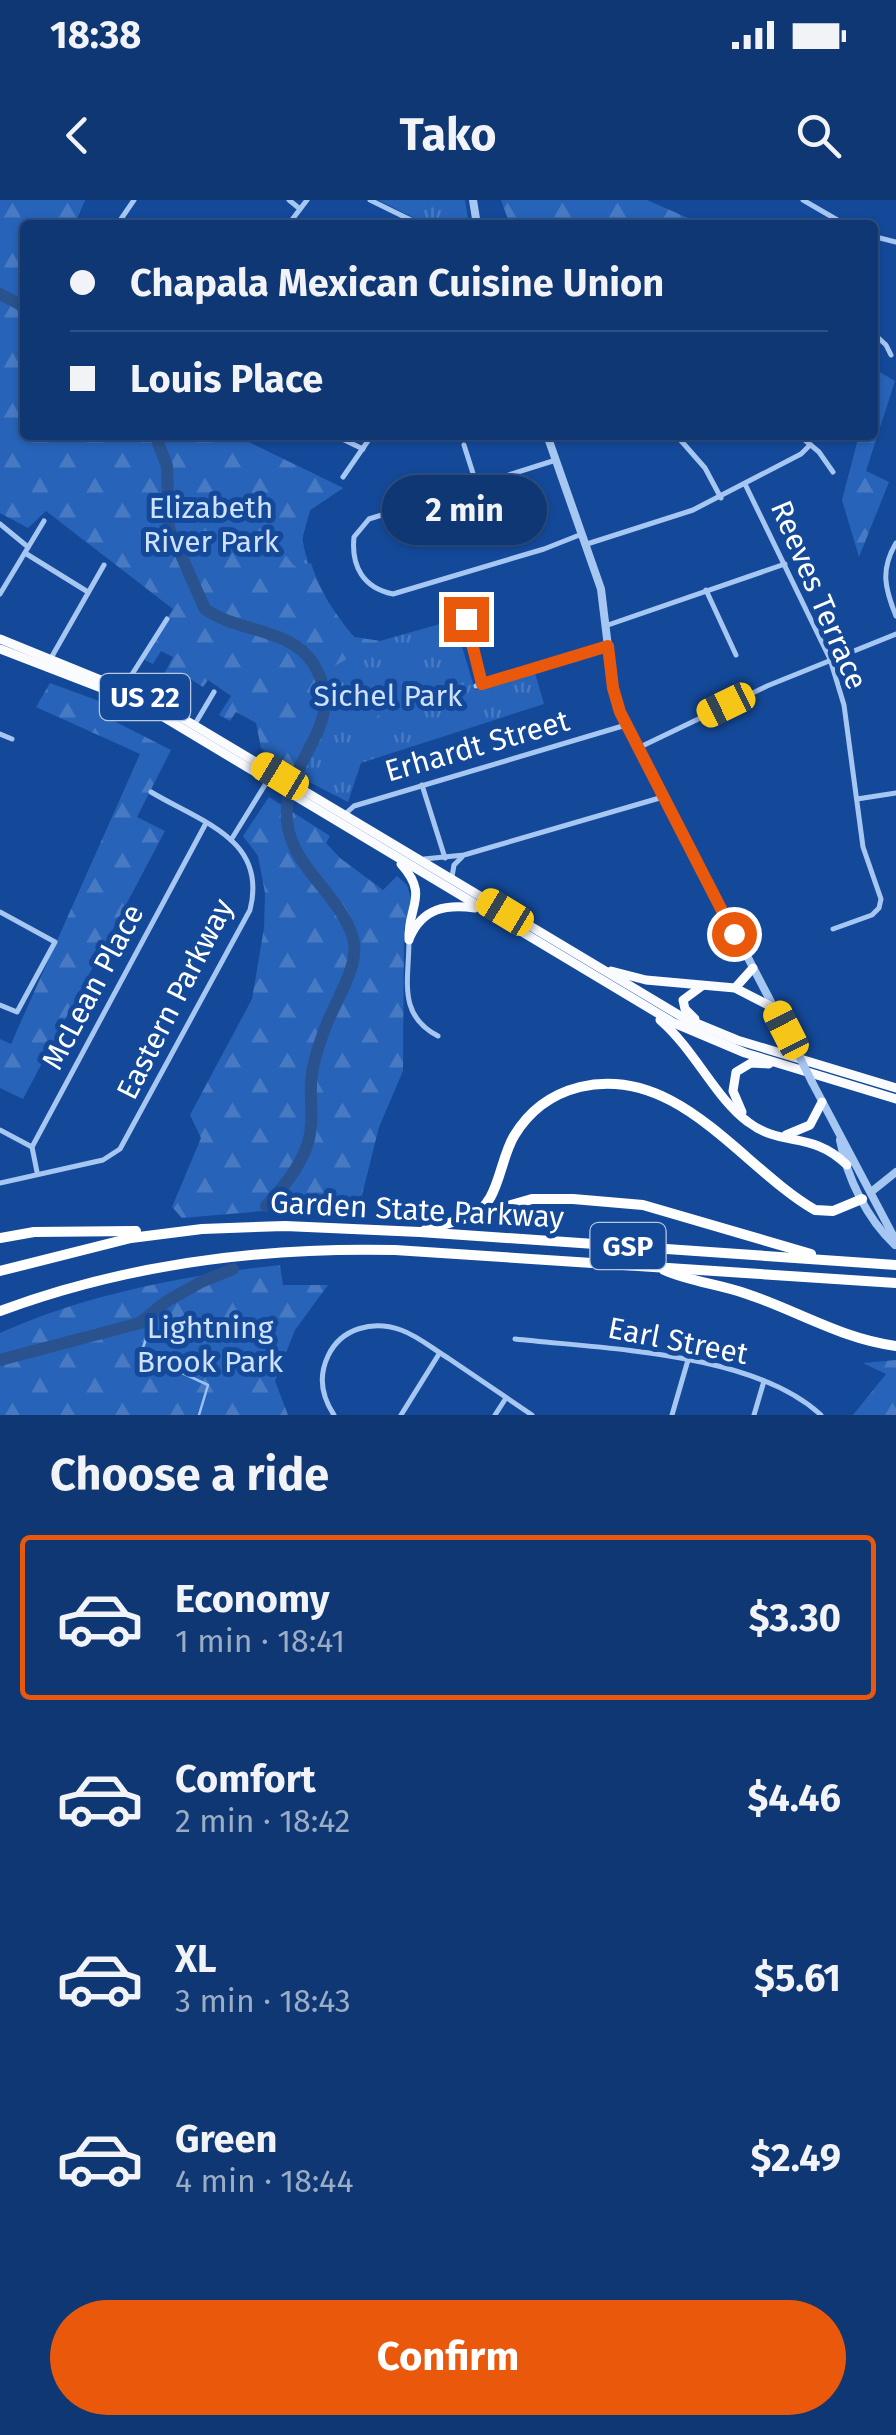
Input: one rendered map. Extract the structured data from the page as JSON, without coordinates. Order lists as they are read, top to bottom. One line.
{"streets":{"highway":["US 22","Garden State Parkway","GSP"],"street":["Reeves Terrace","Erhardt Street","McLean Place","Eastern Parkway","Earl Street"]},"crossings":[["US 22","Erhardt Street"]],"parks":["Elizabeth River Park","Sichel Park","Lightning Brook Park"],"page":{"status":"18:38","header":"Tako","banner":["Chapala Mexican Cuisine Union","Louis Place"],"bubble":"2 min","heading":"Choose a ride","list":[{"name":"Economy","note":"1 min · 18:41","value":"$3.30"},{"name":"Comfort","note":"2 min · 18:42","value":"$4.46"},{"name":"XL","note":"3 min · 18:43","value":"$5.61"},{"name":"Green","note":"4 min · 18:44","value":"$2.49"}],"buttons":"Confirm"}}
